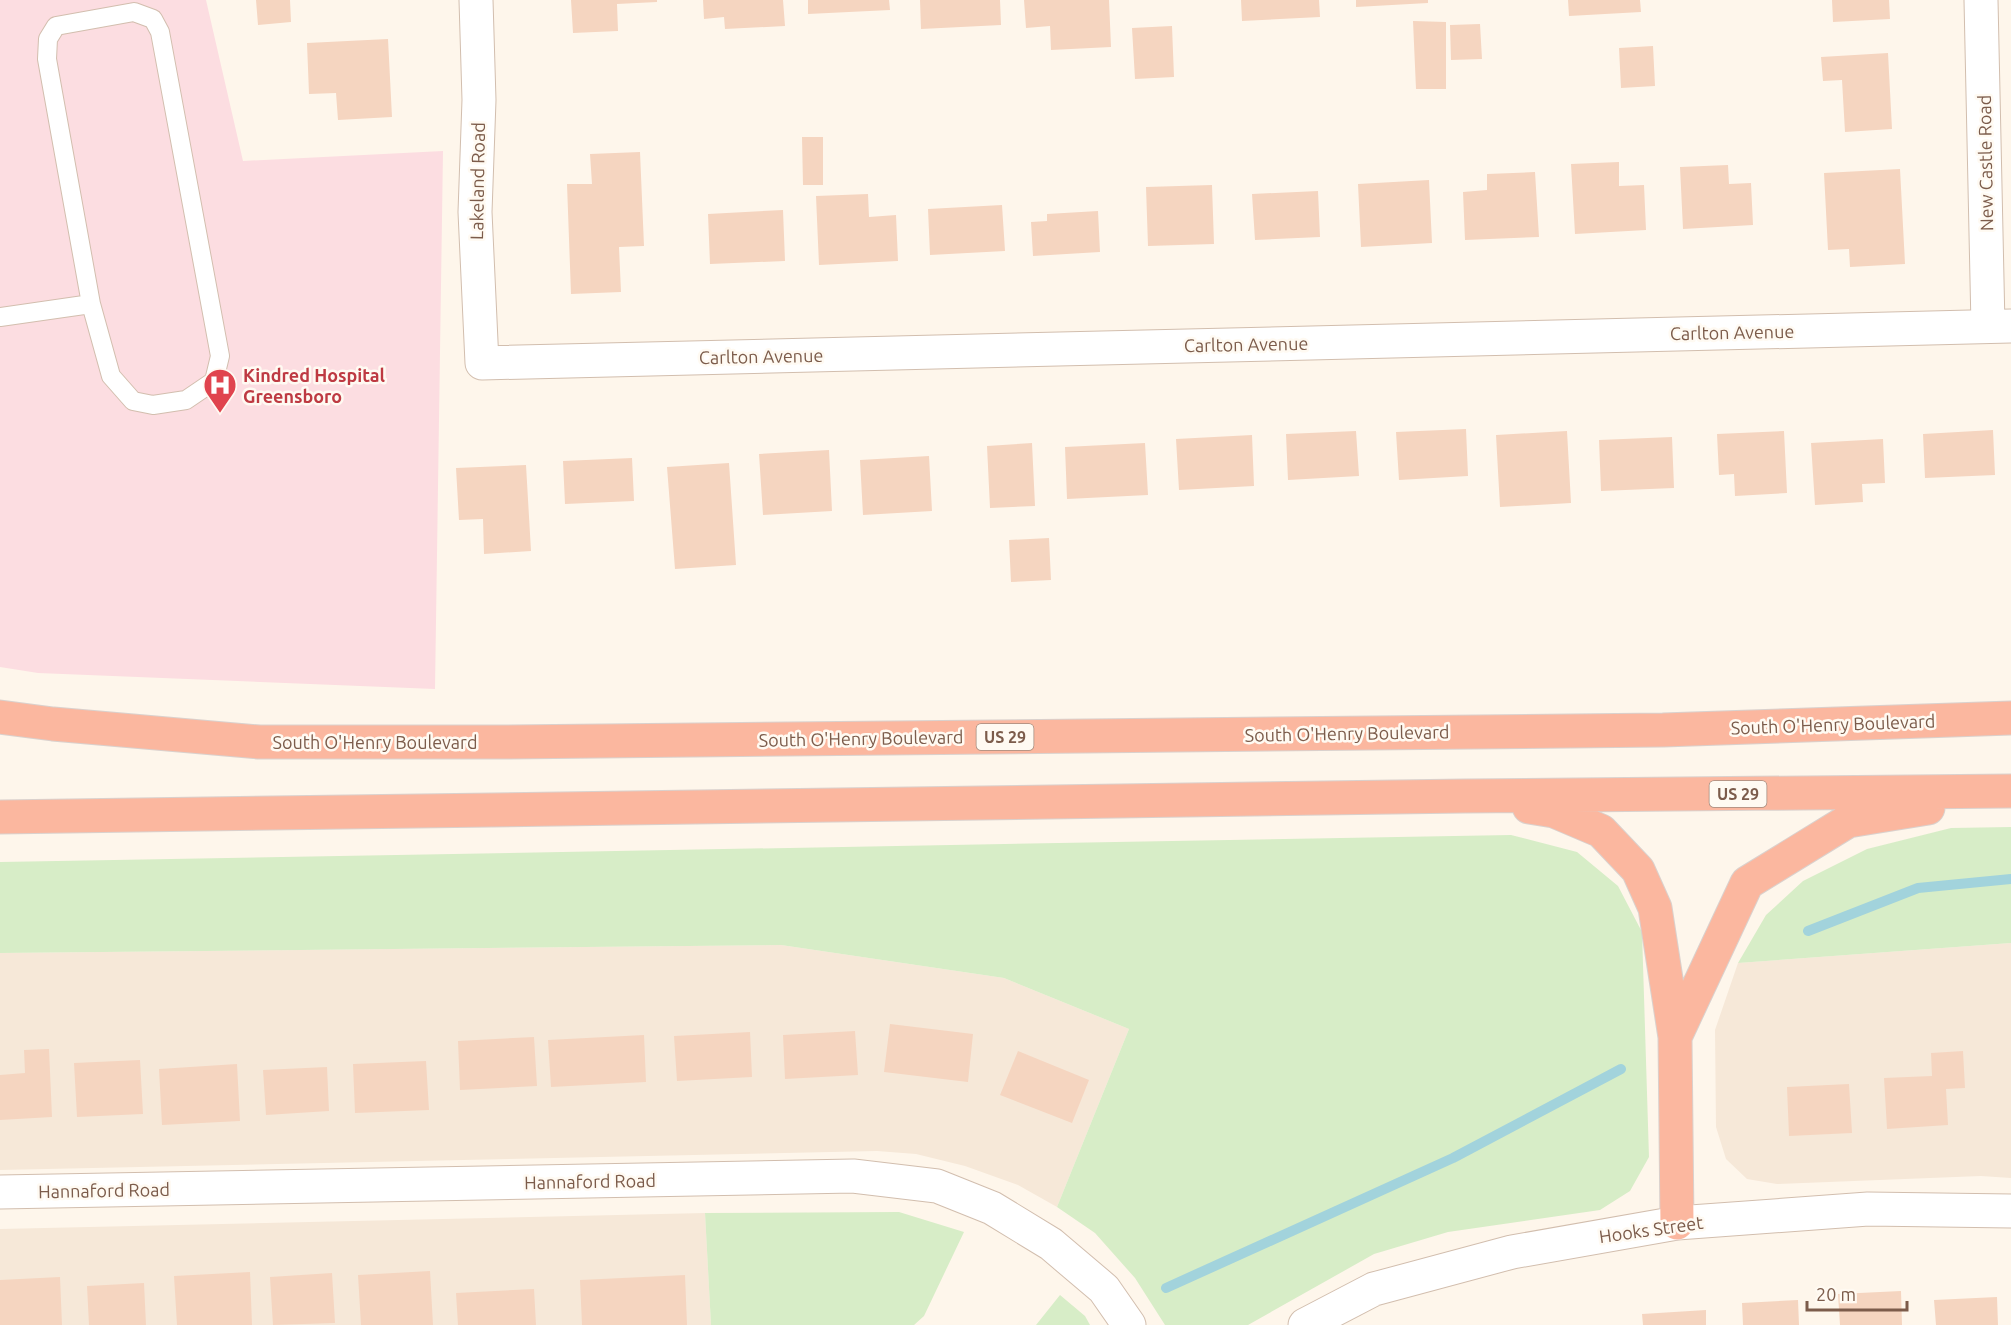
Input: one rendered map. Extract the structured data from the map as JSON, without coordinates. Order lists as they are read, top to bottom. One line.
{"streets":{"highway":["South O'Henry Boulevard","US 29"],"street":["New Castle Road","Lakeland Road","Carlton Avenue","Hannaford Road","Hooks Street"]},"crossings":[["New Castle Road","Carlton Avenue"],["Lakeland Road","Carlton Avenue"]],"places":{"hospital":["Kindred Hospital Greensboro"]},"scale_bar":"20 m"}
